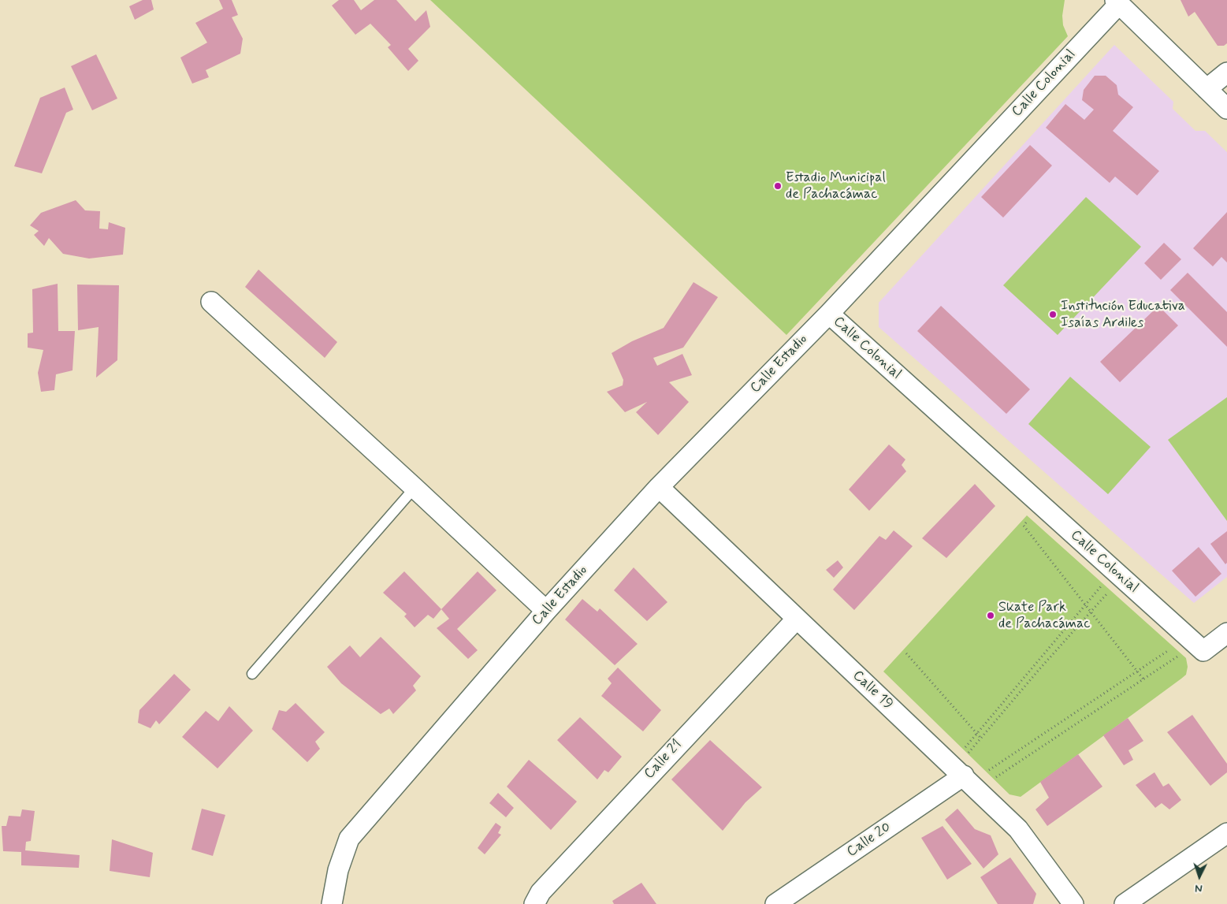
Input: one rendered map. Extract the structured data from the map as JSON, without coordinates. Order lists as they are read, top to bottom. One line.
{"streets":{"street":["Calle Colonial","Calle Estadio","Calle 19","Calle 21","Calle 20"]},"crossings":[["Calle Colonial","Calle Estadio"],["Calle Estadio","Calle 19"],["Calle 19","Calle 21"],["Calle 19","Calle 20"]],"places":["Estadio Municipal de Pachacámac","Institución Educativa Isaías Ardiles","Skate Park de Pachacámac"],"north":"bottom"}
